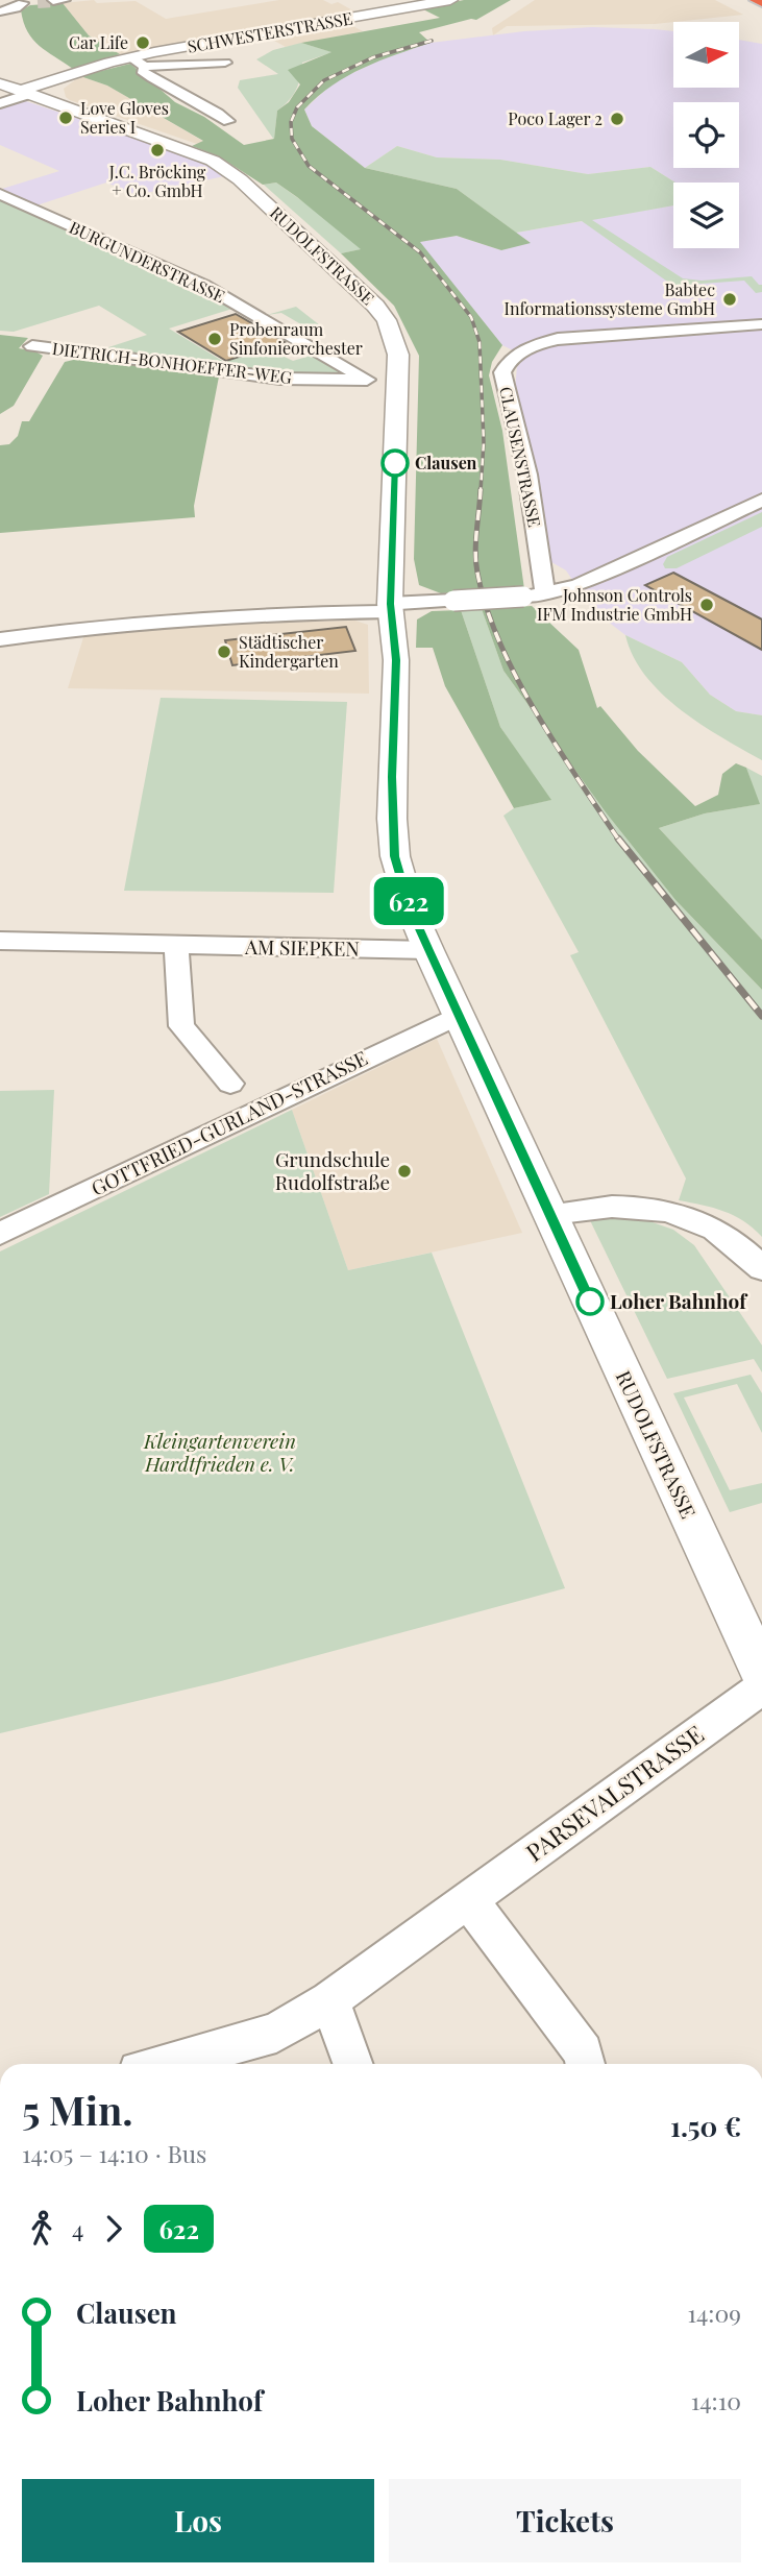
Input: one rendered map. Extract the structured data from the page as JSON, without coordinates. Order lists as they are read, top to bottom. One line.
{"streets":{"street":["SCHWESTERSTRASSE","RUDOLFSTRASSE","BURGUNDERSTRASSE","DIETRICH-BONHOEFFER-WEG","CLAUSENSTRASSE","AM SIEPKEN","GOTTFRIED-GURLAND-STRASSE","PARSEVALSTRASSE"]},"crossings":[["SCHWESTERSTRASSE","RUDOLFSTRASSE"],["RUDOLFSTRASSE","DIETRICH-BONHOEFFER-WEG"],["RUDOLFSTRASSE","AM SIEPKEN"],["RUDOLFSTRASSE","GOTTFRIED-GURLAND-STRASSE"],["BURGUNDERSTRASSE","DIETRICH-BONHOEFFER-WEG"]],"parks":["Kleingartenverein Hardtfrieden e. V."],"places":["Car Life","Love Gloves Series I","Poco Lager 2","J.C. Bröcking + Co. GmbH","Babtec Informationssysteme GmbH","Probenraum Sinfonieorchester","Clausen","Johnson Controls IFM Industrie GmbH","Städtischer Kindergarten","Grundschule Rudolfstraße","Loher Bahnhof"],"lines":["bus line 622"],"north":"right","page":{"on_map":"622","heading":["5 Min.","14:05 – 14:10 · Bus","1.50 €"],"legs":["4","622"],"list":[{"name":"Clausen","value":"14:09"},{"name":"Loher Bahnhof","value":"14:10"}],"buttons":["Los","Tickets"]}}
